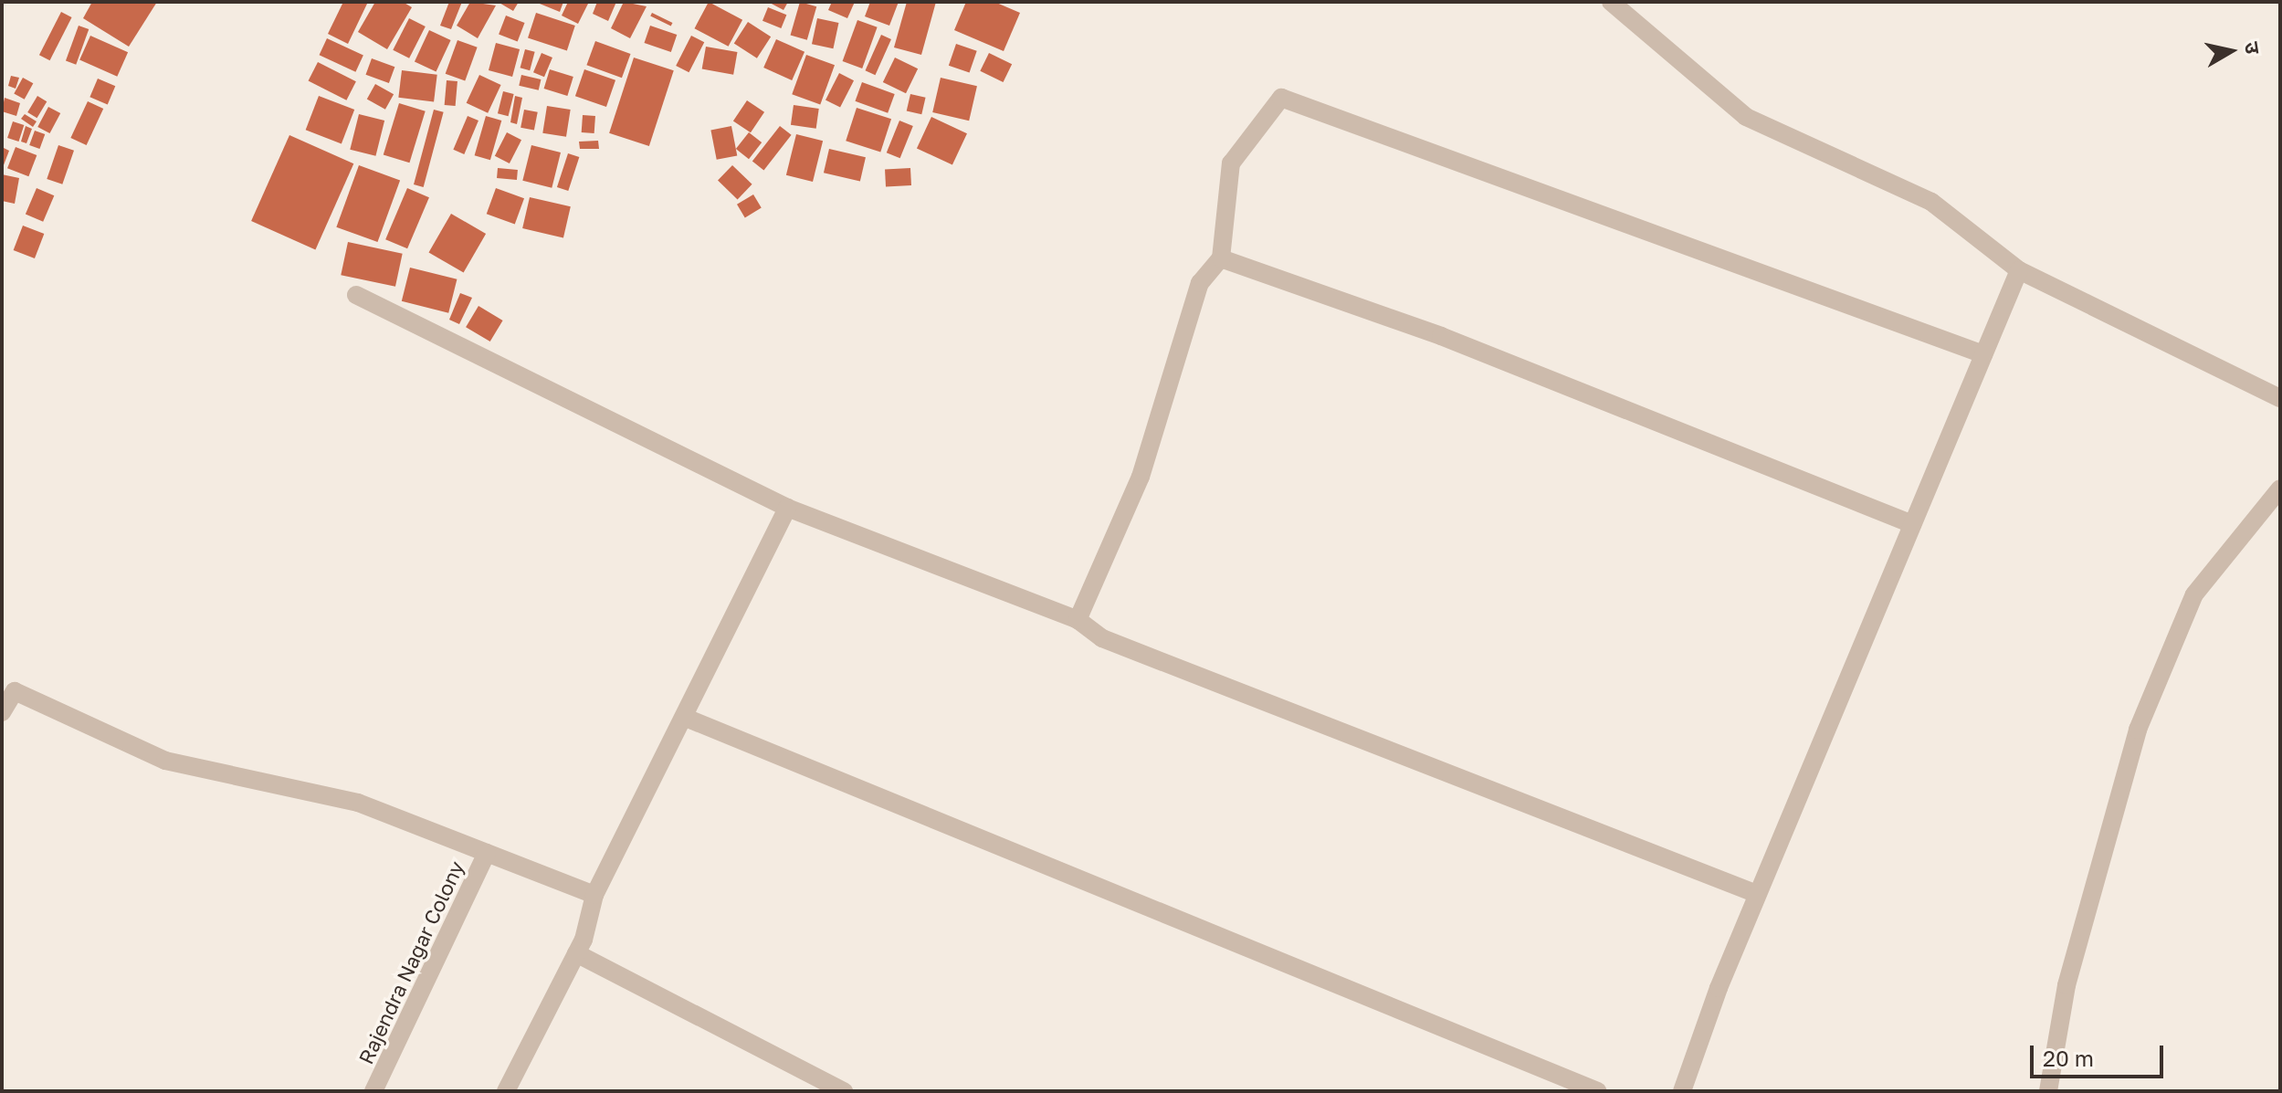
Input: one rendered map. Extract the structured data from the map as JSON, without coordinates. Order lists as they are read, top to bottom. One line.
{"streets":{"street":["Rajendra Nagar Colony"]},"scale_bar":"20 m","north":"right"}
